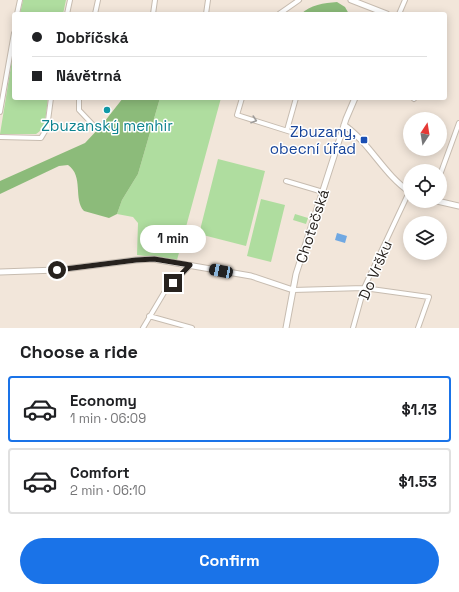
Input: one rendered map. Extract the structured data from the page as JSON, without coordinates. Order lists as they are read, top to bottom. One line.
{"streets":{"street":["Chotečská","Do Vršku"]},"places":{"other":["Zbuzanský menhir"],"transit":["Zbuzany, obecní úřad"]},"north":"top","page":{"banner":["Dobříčská","Návětrná"],"bubble":"1 min","heading":"Choose a ride","list":[{"name":"Economy","note":"1 min · 06:09","value":"$1.13"},{"name":"Comfort","note":"2 min · 06:10","value":"$1.53"}],"buttons":"Confirm"}}
